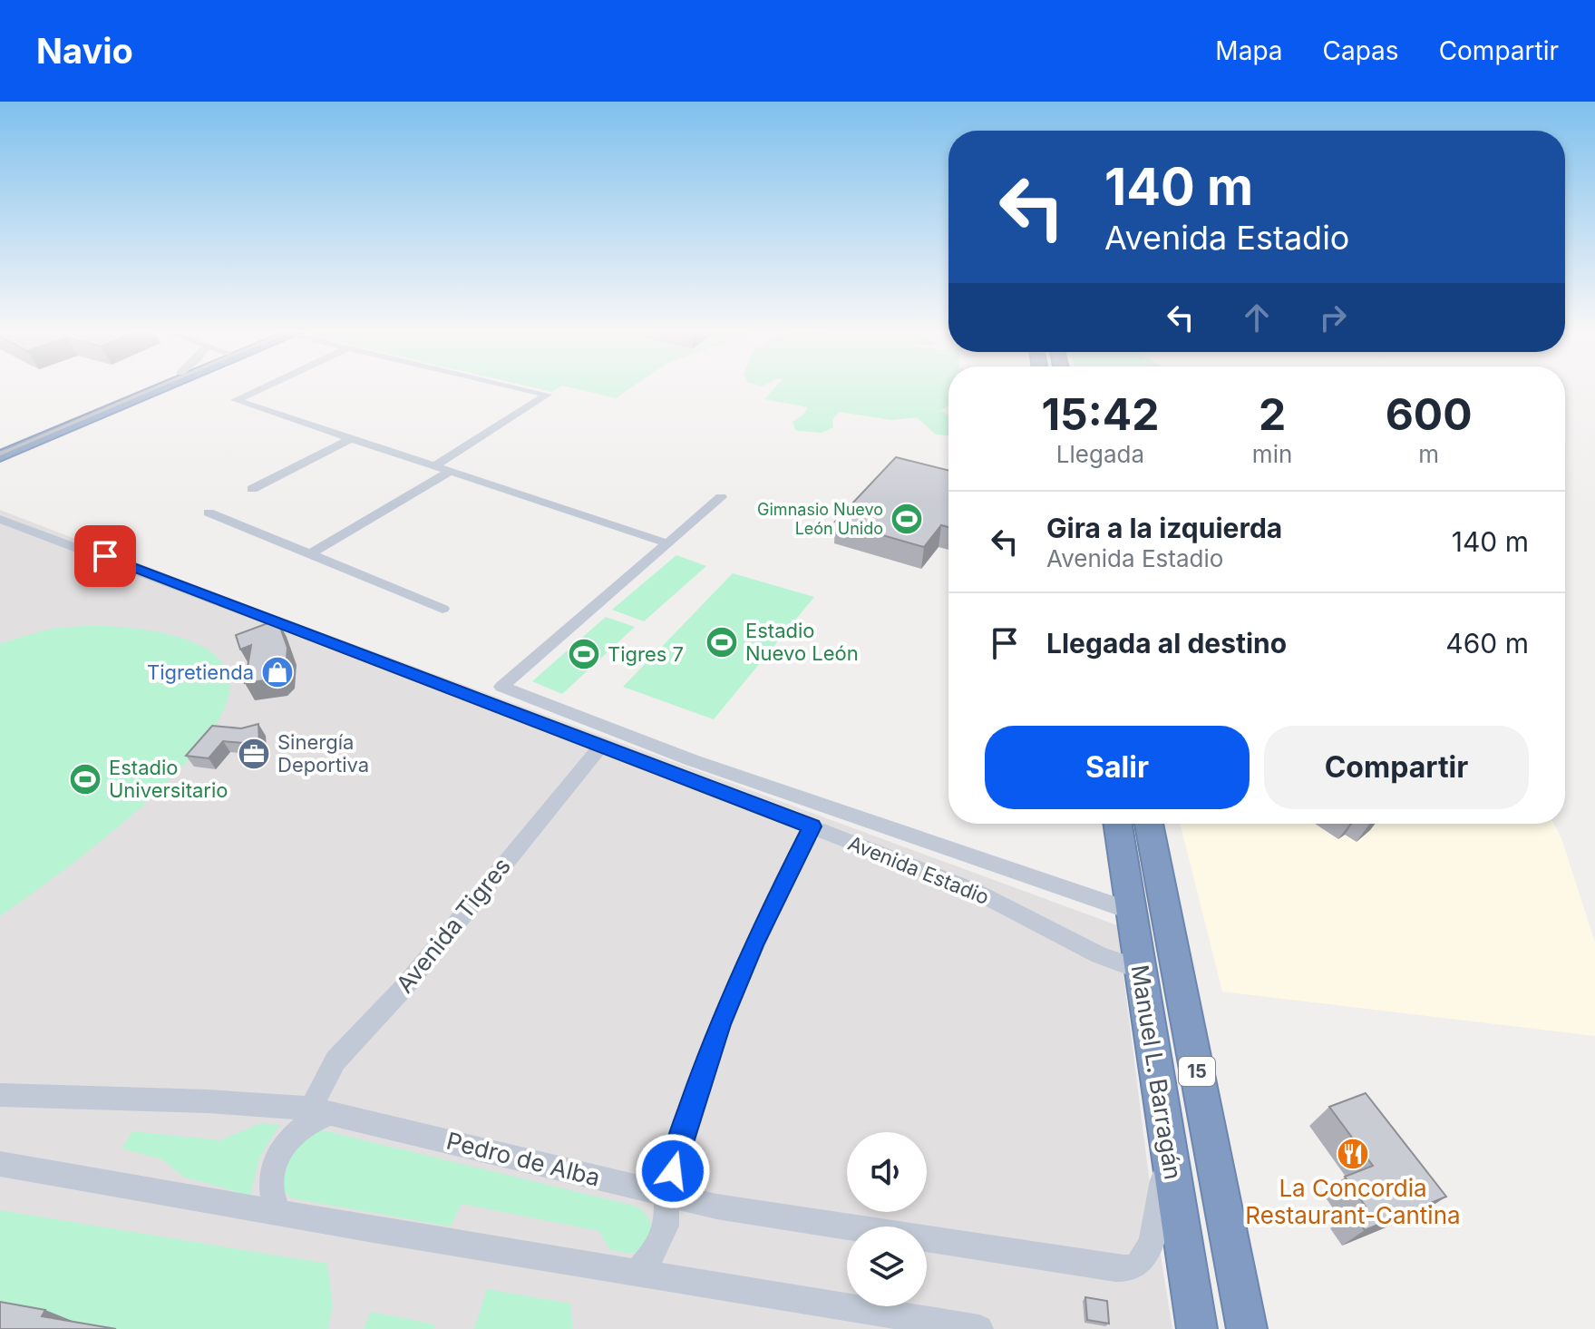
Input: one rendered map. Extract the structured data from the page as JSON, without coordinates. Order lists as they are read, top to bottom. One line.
{"streets":{"highway":["15","Manuel L. Barragán"],"street":["Avenida Estadio","Avenida Tigres","Pedro de Alba"]},"crossings":[["Avenida Estadio","Avenida Tigres"],["Avenida Estadio","Manuel L. Barragán"],["Avenida Tigres","Pedro de Alba"],["Manuel L. Barragán","Pedro de Alba"]],"places":{"sports":["Gimnasio Nuevo León Unido","Estadio Nuevo León","Tigres 7","Estadio Universitario"],"shop":["Tigretienda"],"office":["Sinergía Deportiva"],"restaurant":["La Concordia Restaurant-Cantina"]},"page":{"header":"Navio","nav":["Mapa","Capas","Compartir"],"turn":["140 m","Avenida Estadio"],"eta":["15:42","Llegada","2","min","600","m"],"list":[{"name":"Gira a la izquierda","note":"Avenida Estadio","value":"140 m"},{"name":"Llegada al destino","value":"460 m"}],"buttons":["Salir","Compartir"]}}
